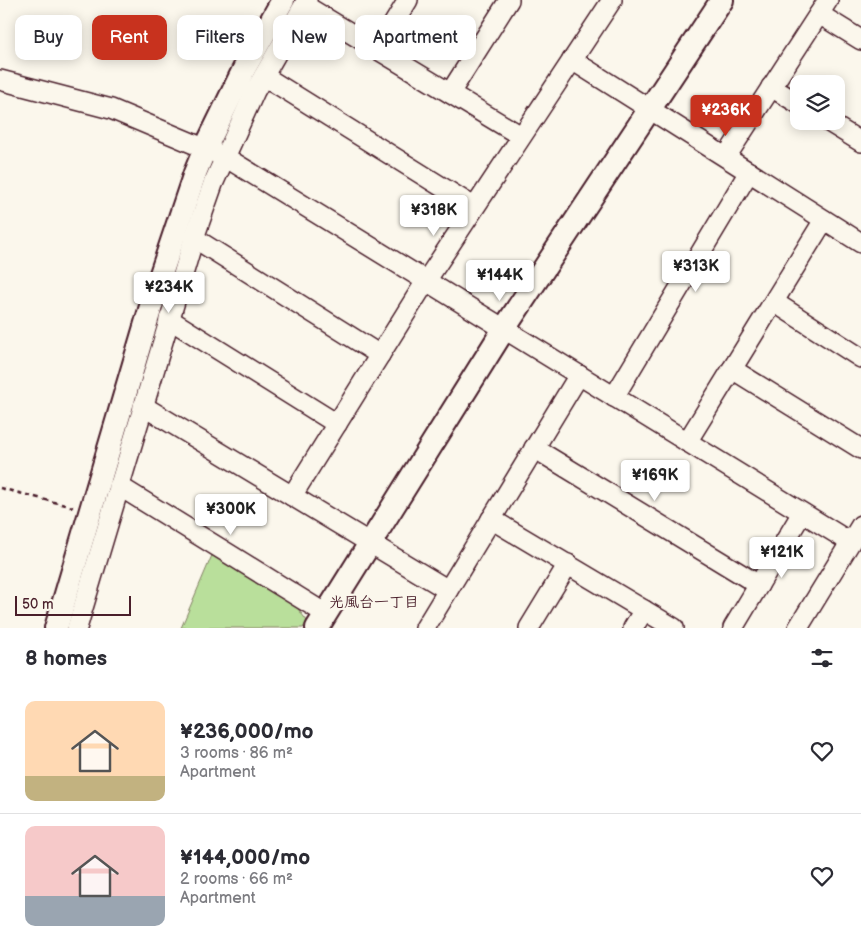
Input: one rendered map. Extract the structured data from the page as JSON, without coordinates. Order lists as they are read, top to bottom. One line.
{"districts":["光風台一丁目"],"scale_bar":"50 m","page":{"chip":["Buy","Rent","Filters","New","Apartment"],"price":["¥236K","¥318K","¥313K","¥144K","¥234K","¥169K","¥300K","¥121K"],"scale":"50 m","heading":"8 homes","list":[{"name":"¥236,000/mo","note":"3 rooms · 86 m² · Apartment"},{"name":"¥144,000/mo","note":"2 rooms · 66 m² · Apartment"}]}}
